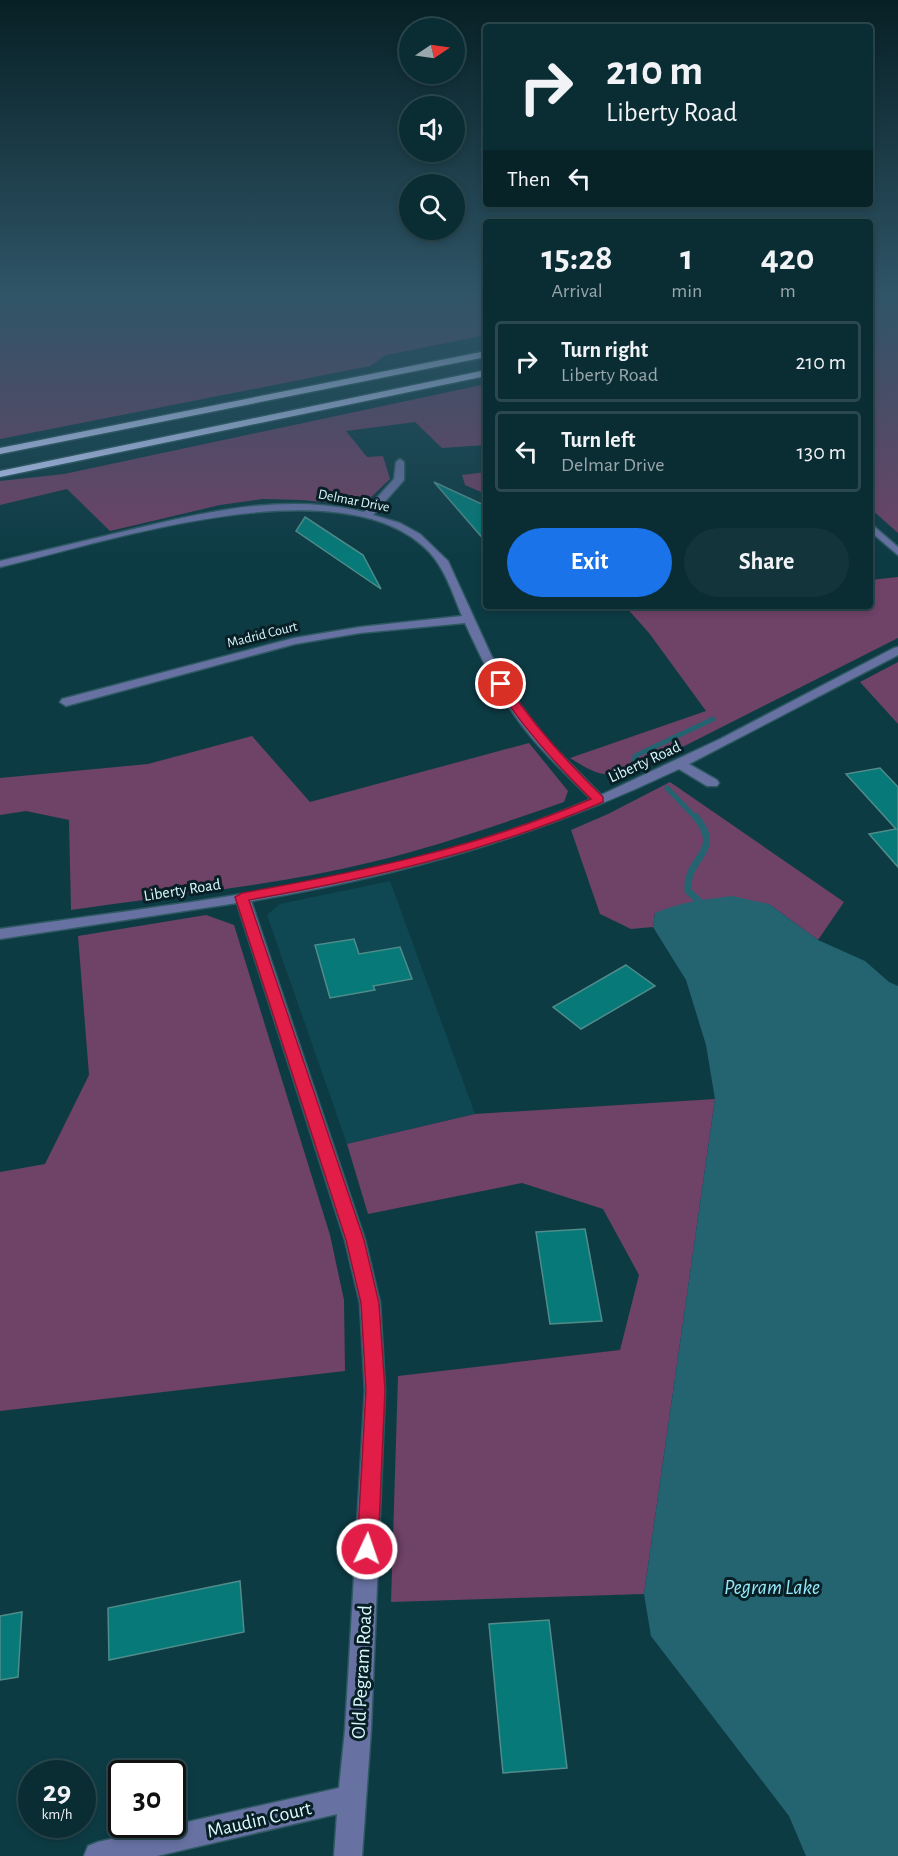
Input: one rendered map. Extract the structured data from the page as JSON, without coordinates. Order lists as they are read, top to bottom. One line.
{"streets":{"street":["Delmar Drive","Madrid Court","Liberty Road","Old Pegram Road","Maudin Court"]},"crossings":[["Delmar Drive","Madrid Court"],["Delmar Drive","Liberty Road"],["Liberty Road","Old Pegram Road"],["Old Pegram Road","Maudin Court"]],"water":["Pegram Lake"],"north":"right","page":{"turn":["210 m","Liberty Road"],"then":"Then","eta":["15:28","Arrival","1","min","420","m"],"list":[{"name":"Turn right","note":"Liberty Road","value":"210 m"},{"name":"Turn left","note":"Delmar Drive","value":"130 m"}],"buttons":["Exit","Share"],"speed":"29 km/h","limit":"30"}}
